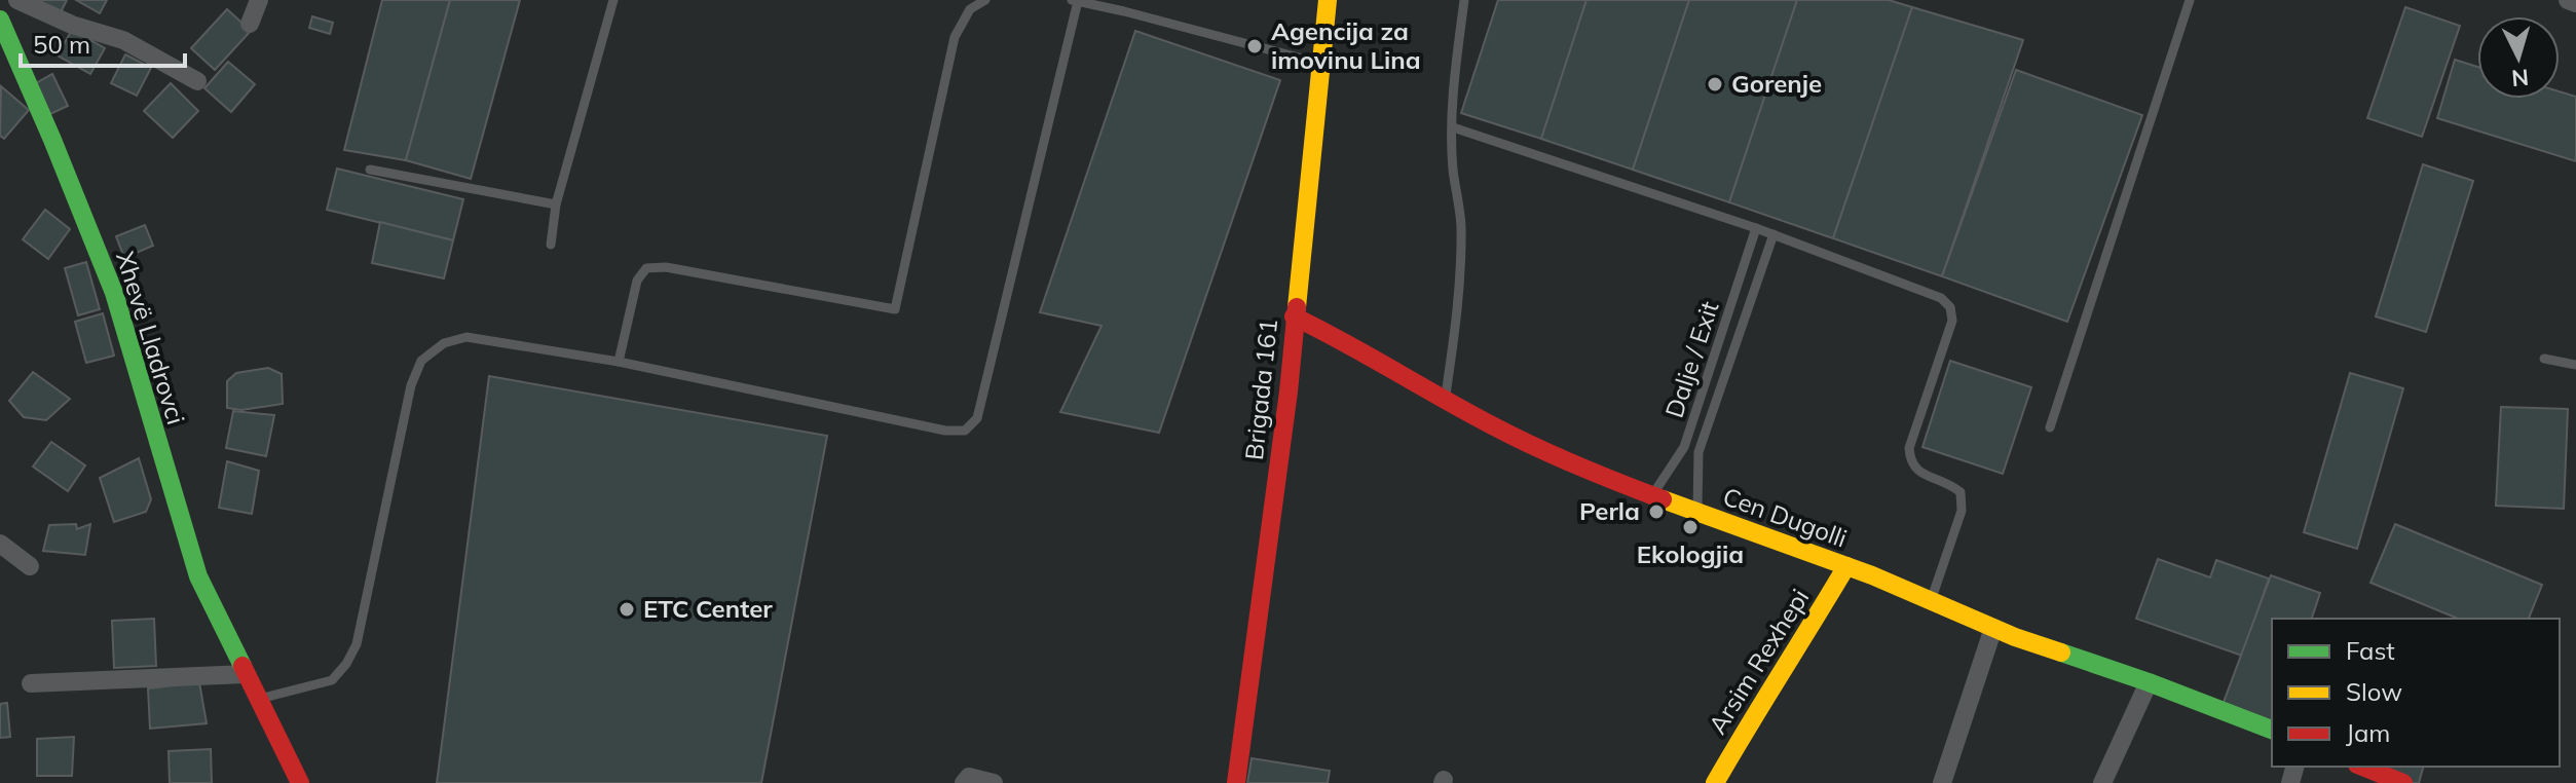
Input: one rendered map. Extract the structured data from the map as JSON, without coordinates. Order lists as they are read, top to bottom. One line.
{"streets":{"street":["Xhevë Lladrovci","Brigada 161","Cen Dugolli","Arsim Rexhepi"],"lane":["Dalje / Exit"]},"crossings":[["Dalje / Exit","Cen Dugolli"],["Brigada 161","Cen Dugolli"],["Cen Dugolli","Arsim Rexhepi"]],"places":["Agencija za imovinu Lina","Gorenje","Perla","Ekologjia","ETC Center"],"legend":["Fast","Slow","Jam"],"scale_bar":"50 m","north":"bottom"}
